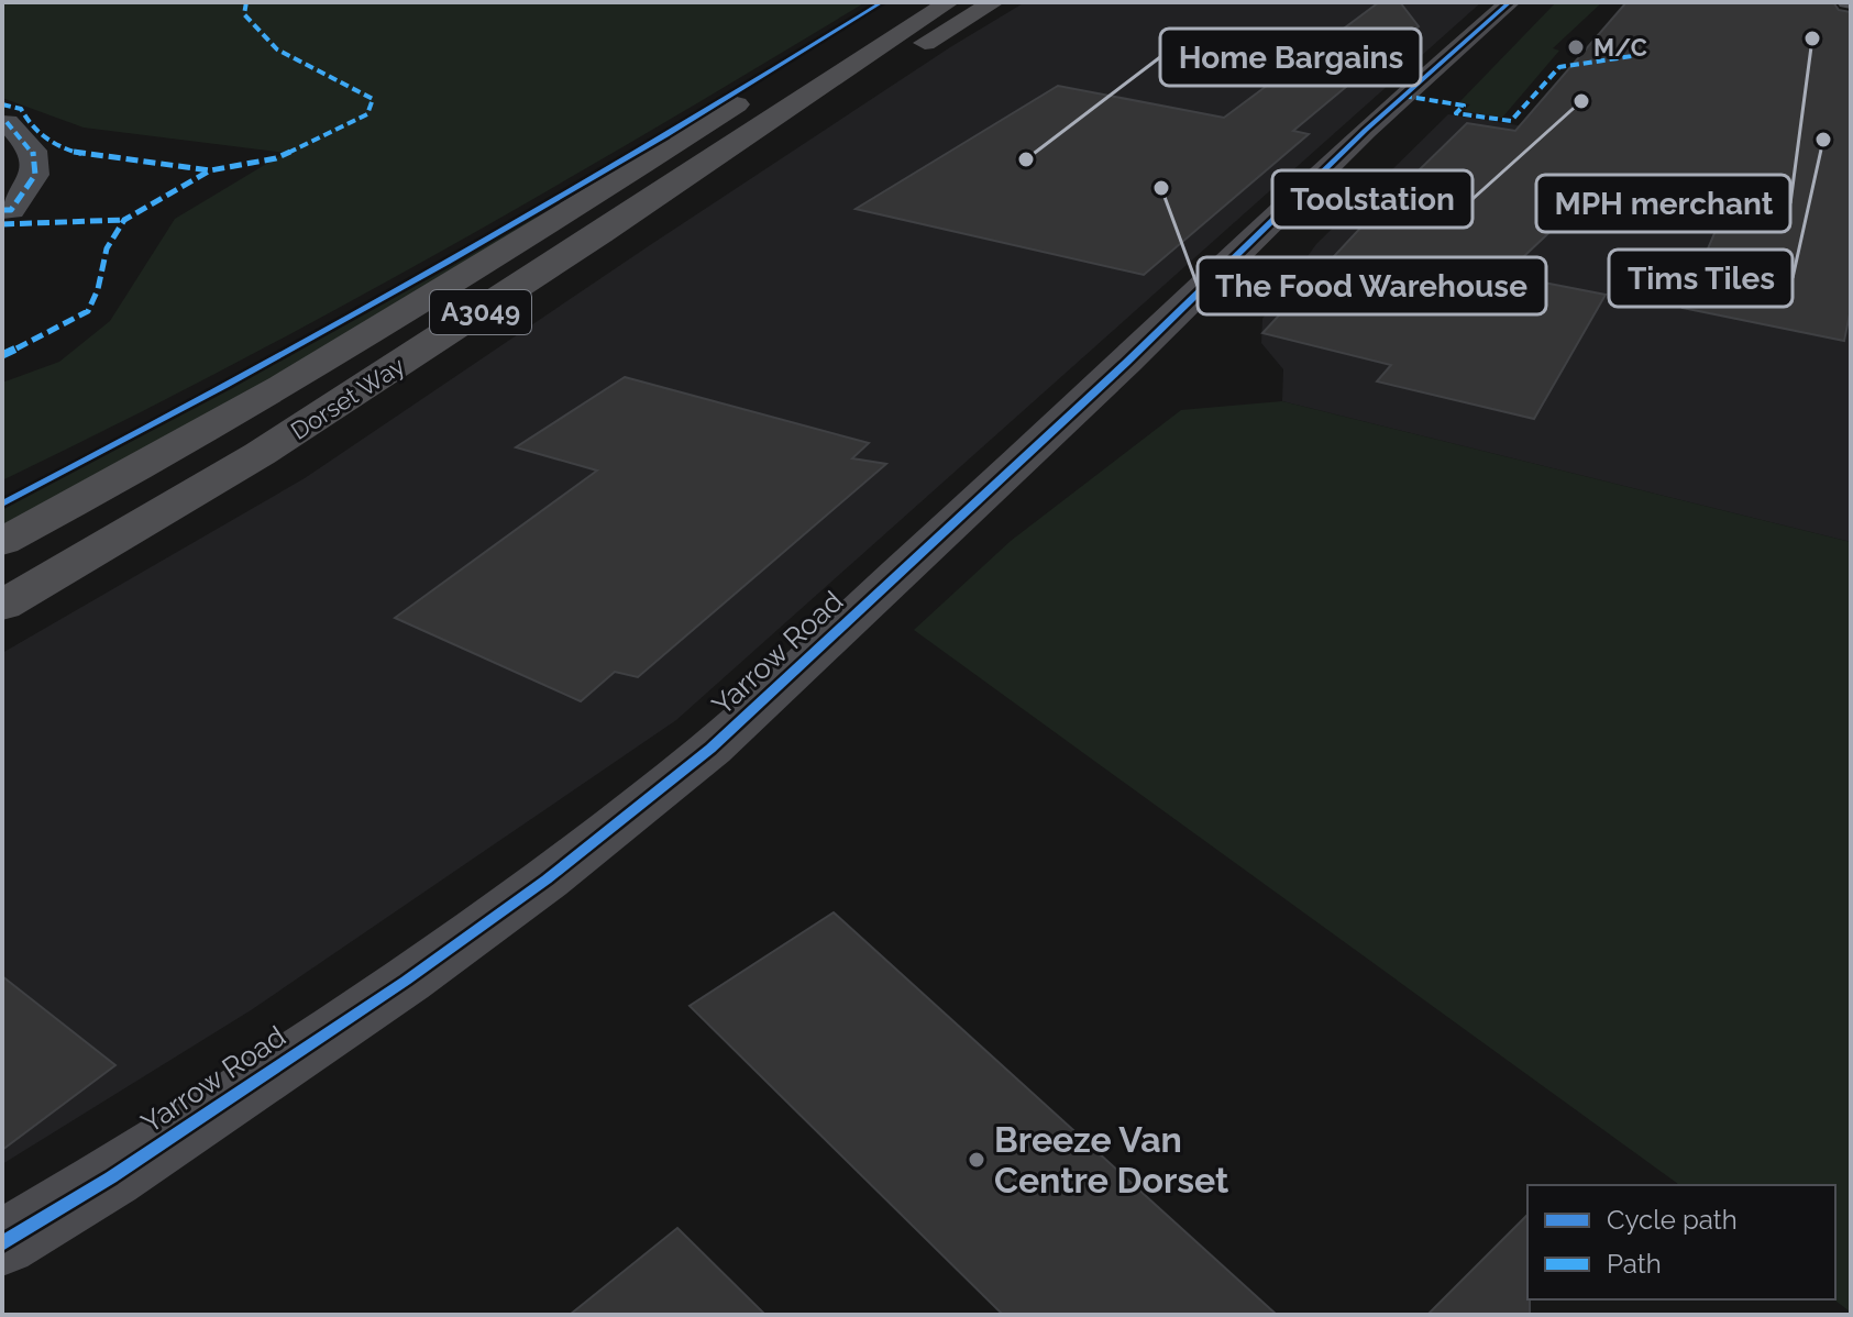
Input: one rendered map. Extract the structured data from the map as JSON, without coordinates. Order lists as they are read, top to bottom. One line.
{"streets":{"highway":["A3049","Dorset Way"],"street":["Yarrow Road"]},"places":["MPH merchant","M/C","Toolstation","Tims Tiles","Home Bargains","The Food Warehouse","Breeze Van Centre Dorset"],"legend":["Cycle path","Path"]}
